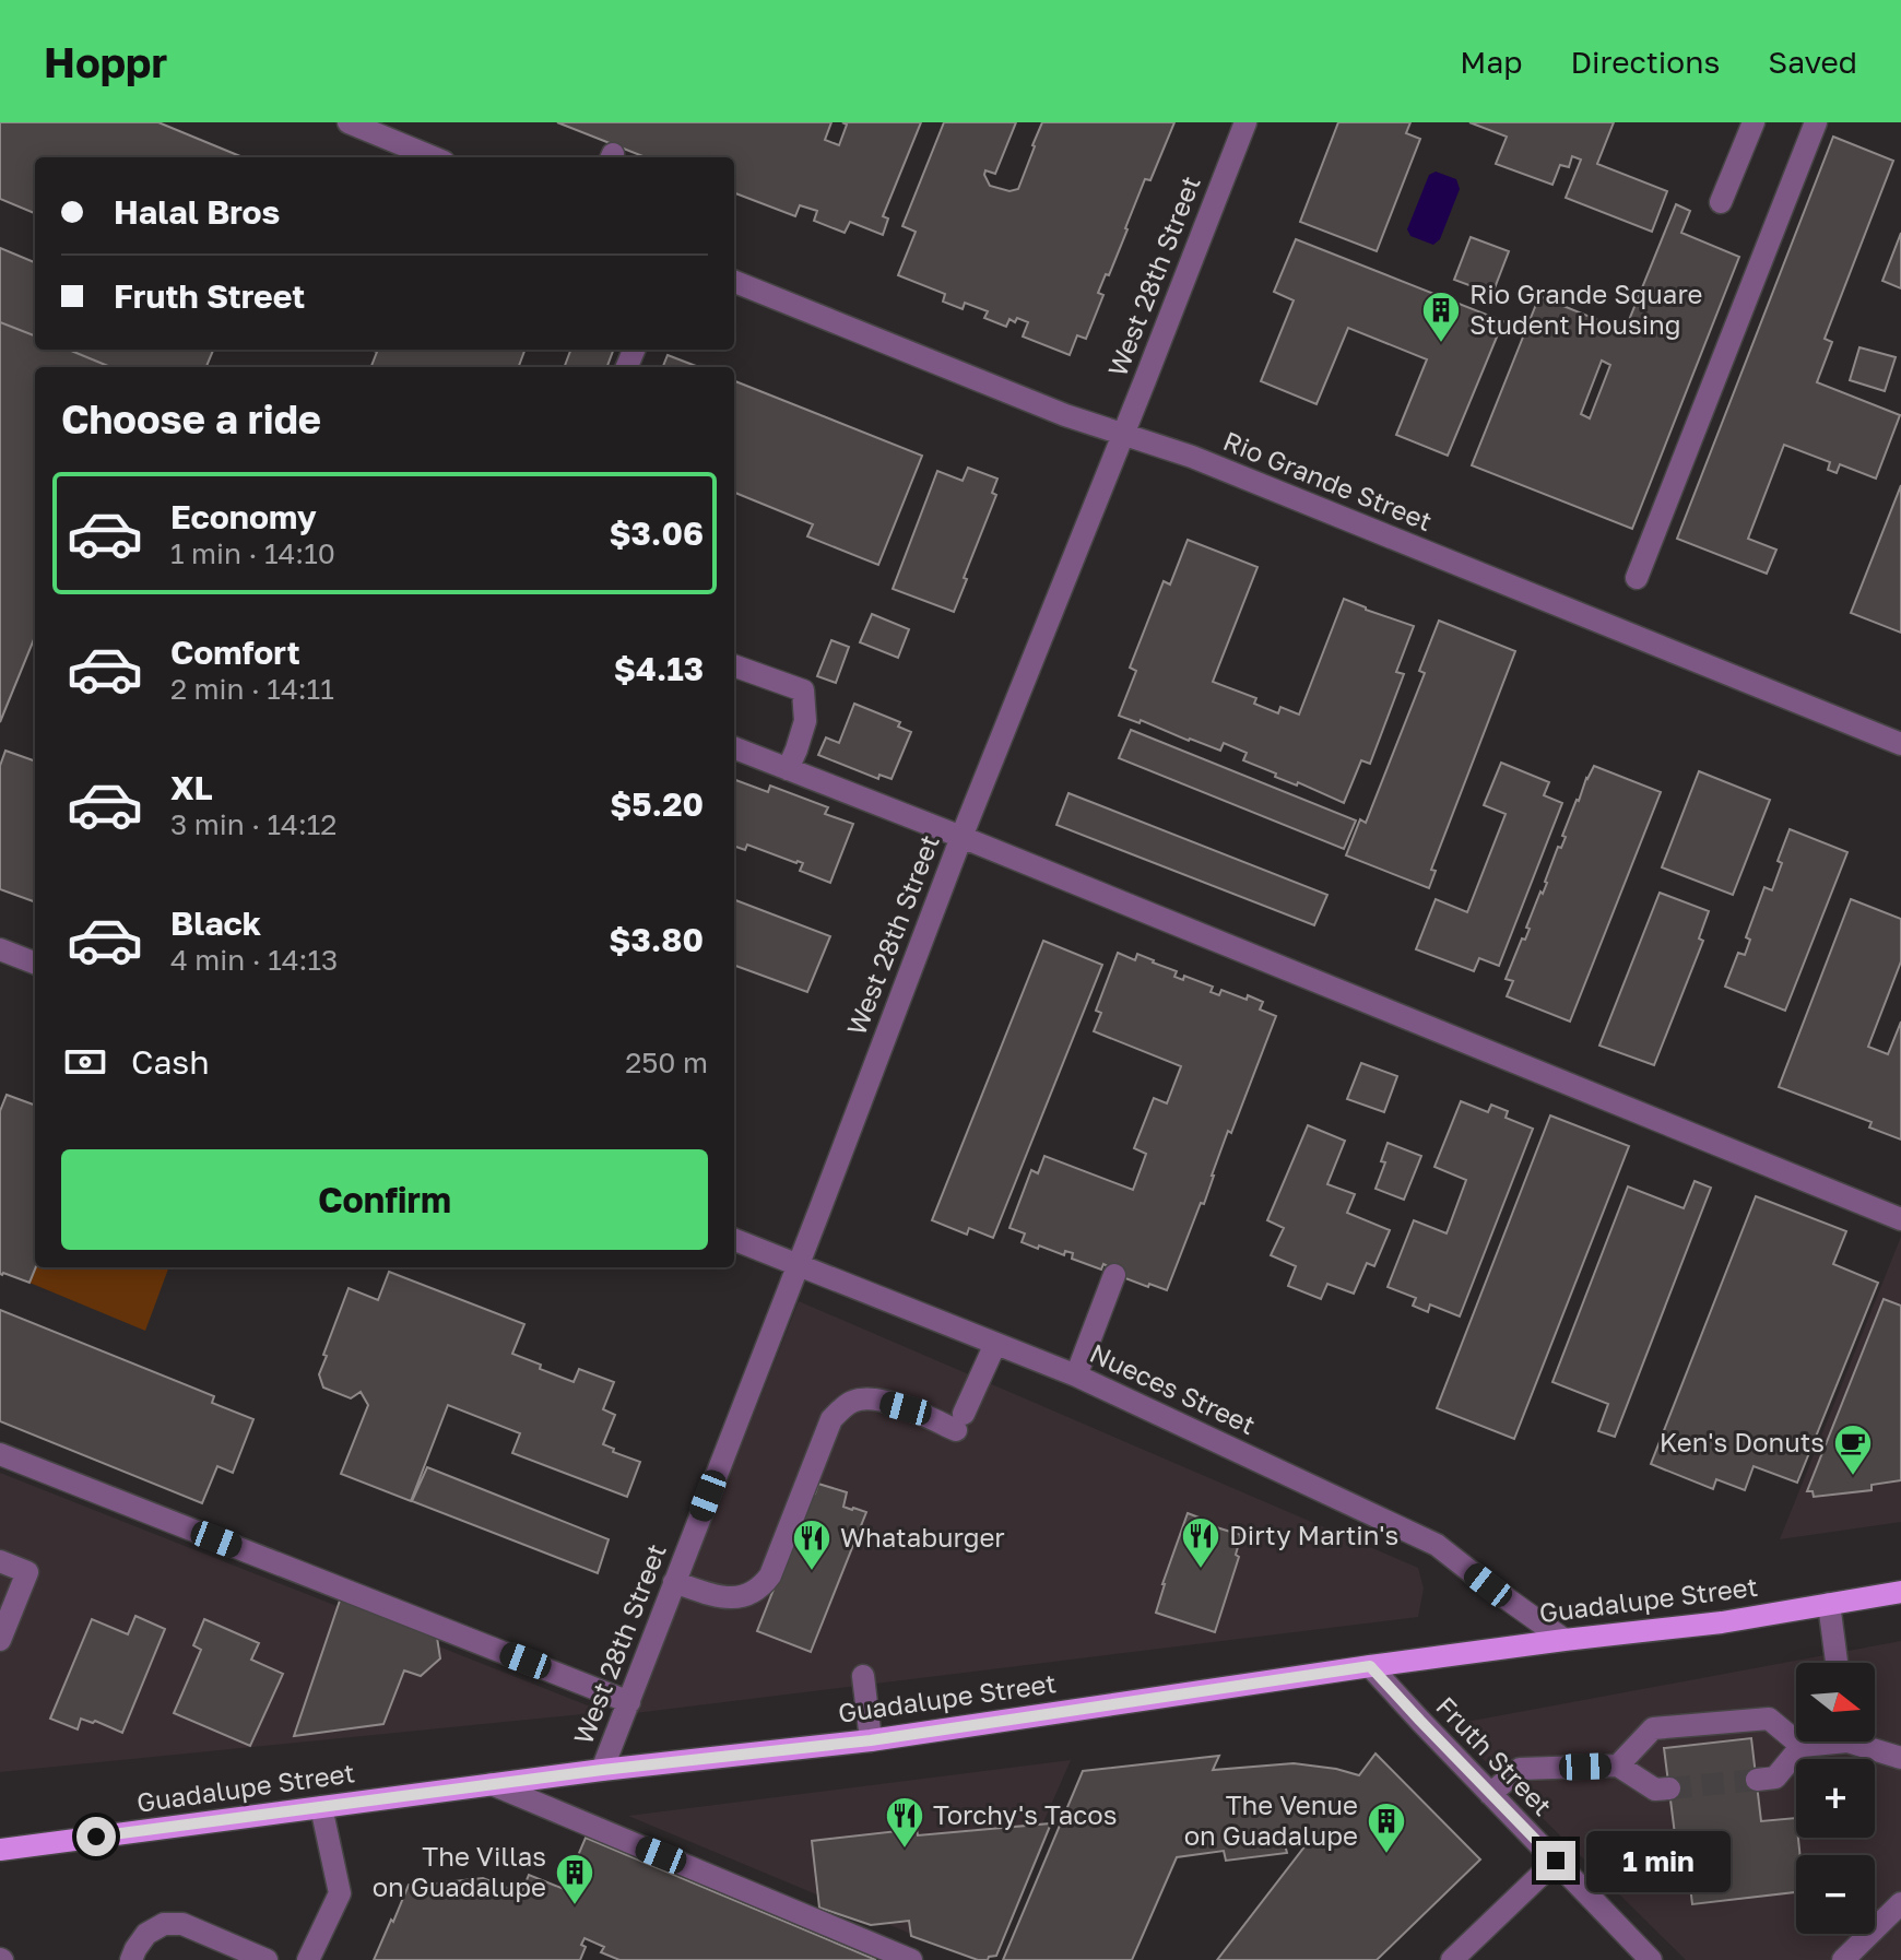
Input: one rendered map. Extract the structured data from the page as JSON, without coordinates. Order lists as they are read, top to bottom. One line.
{"streets":{"main road":["Guadalupe Street"],"street":["West 28th Street","Rio Grande Street","Nueces Street","Fruth Street"]},"crossings":[["West 28th Street","Rio Grande Street"],["West 28th Street","Nueces Street"],["West 28th Street","Guadalupe Street"],["Nueces Street","Guadalupe Street"],["Guadalupe Street","Fruth Street"]],"places":{"building":["Rio Grande Square Student Housing","The Venue on Guadalupe","The Villas on Guadalupe"],"cafe":["Ken's Donuts"],"restaurant":["Dirty Martin's","Whataburger","Torchy's Tacos"]},"north":"right","page":{"header":"Hoppr","nav":["Map","Directions","Saved"],"banner":["Halal Bros","Fruth Street"],"heading":"Choose a ride","list":[{"name":"Economy","note":"1 min · 14:10","value":"$3.06"},{"name":"Comfort","note":"2 min · 14:11","value":"$4.13"},{"name":"XL","note":"3 min · 14:12","value":"$5.20"},{"name":"Black","note":"4 min · 14:13","value":"$3.80"}],"pay":["Cash","250 m"],"buttons":"Confirm","map_buttons":["+","−"],"bubble":"1 min"}}
